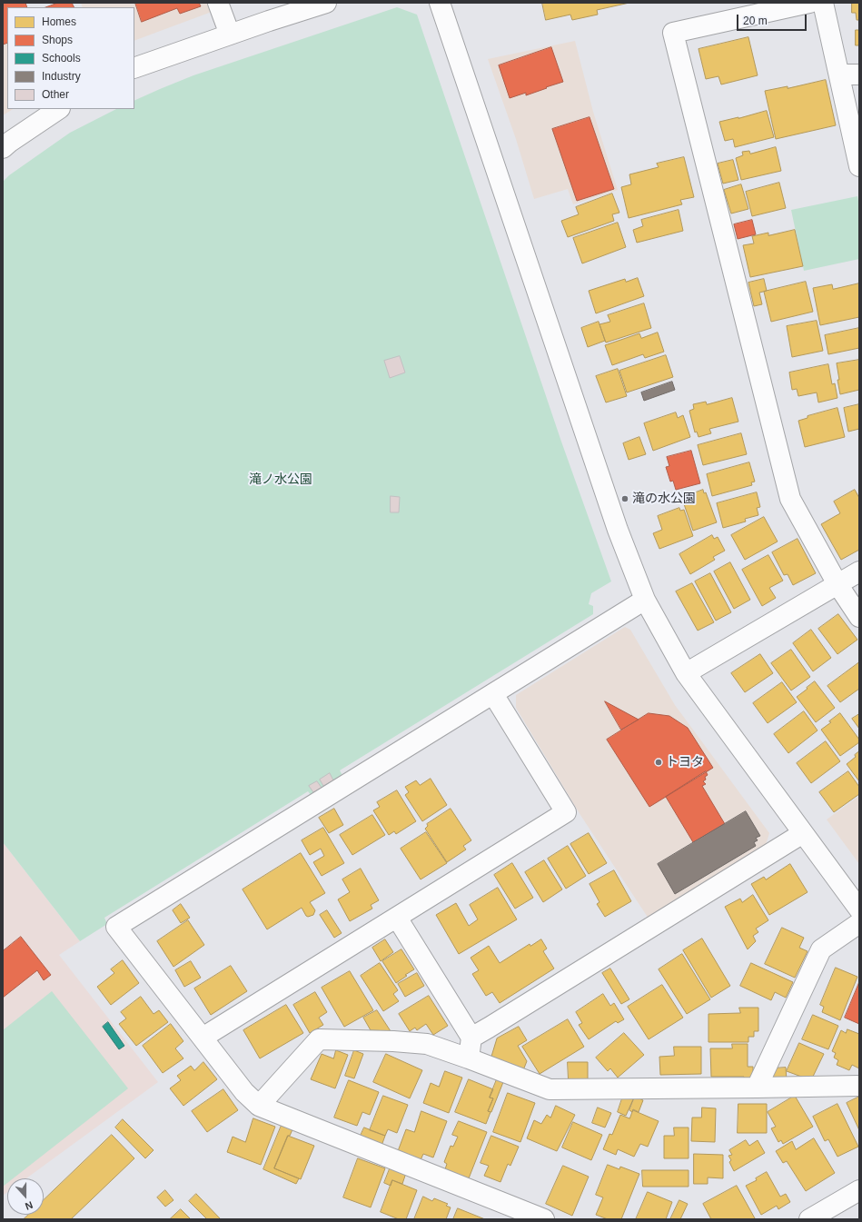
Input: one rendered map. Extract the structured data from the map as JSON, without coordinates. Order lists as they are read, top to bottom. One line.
{"parks":["滝ノ水公園"],"places":["滝の水公園","トヨタ"],"legend":["Homes","Shops","Schools","Industry","Other"],"scale_bar":"20 m","north":"bottom"}
